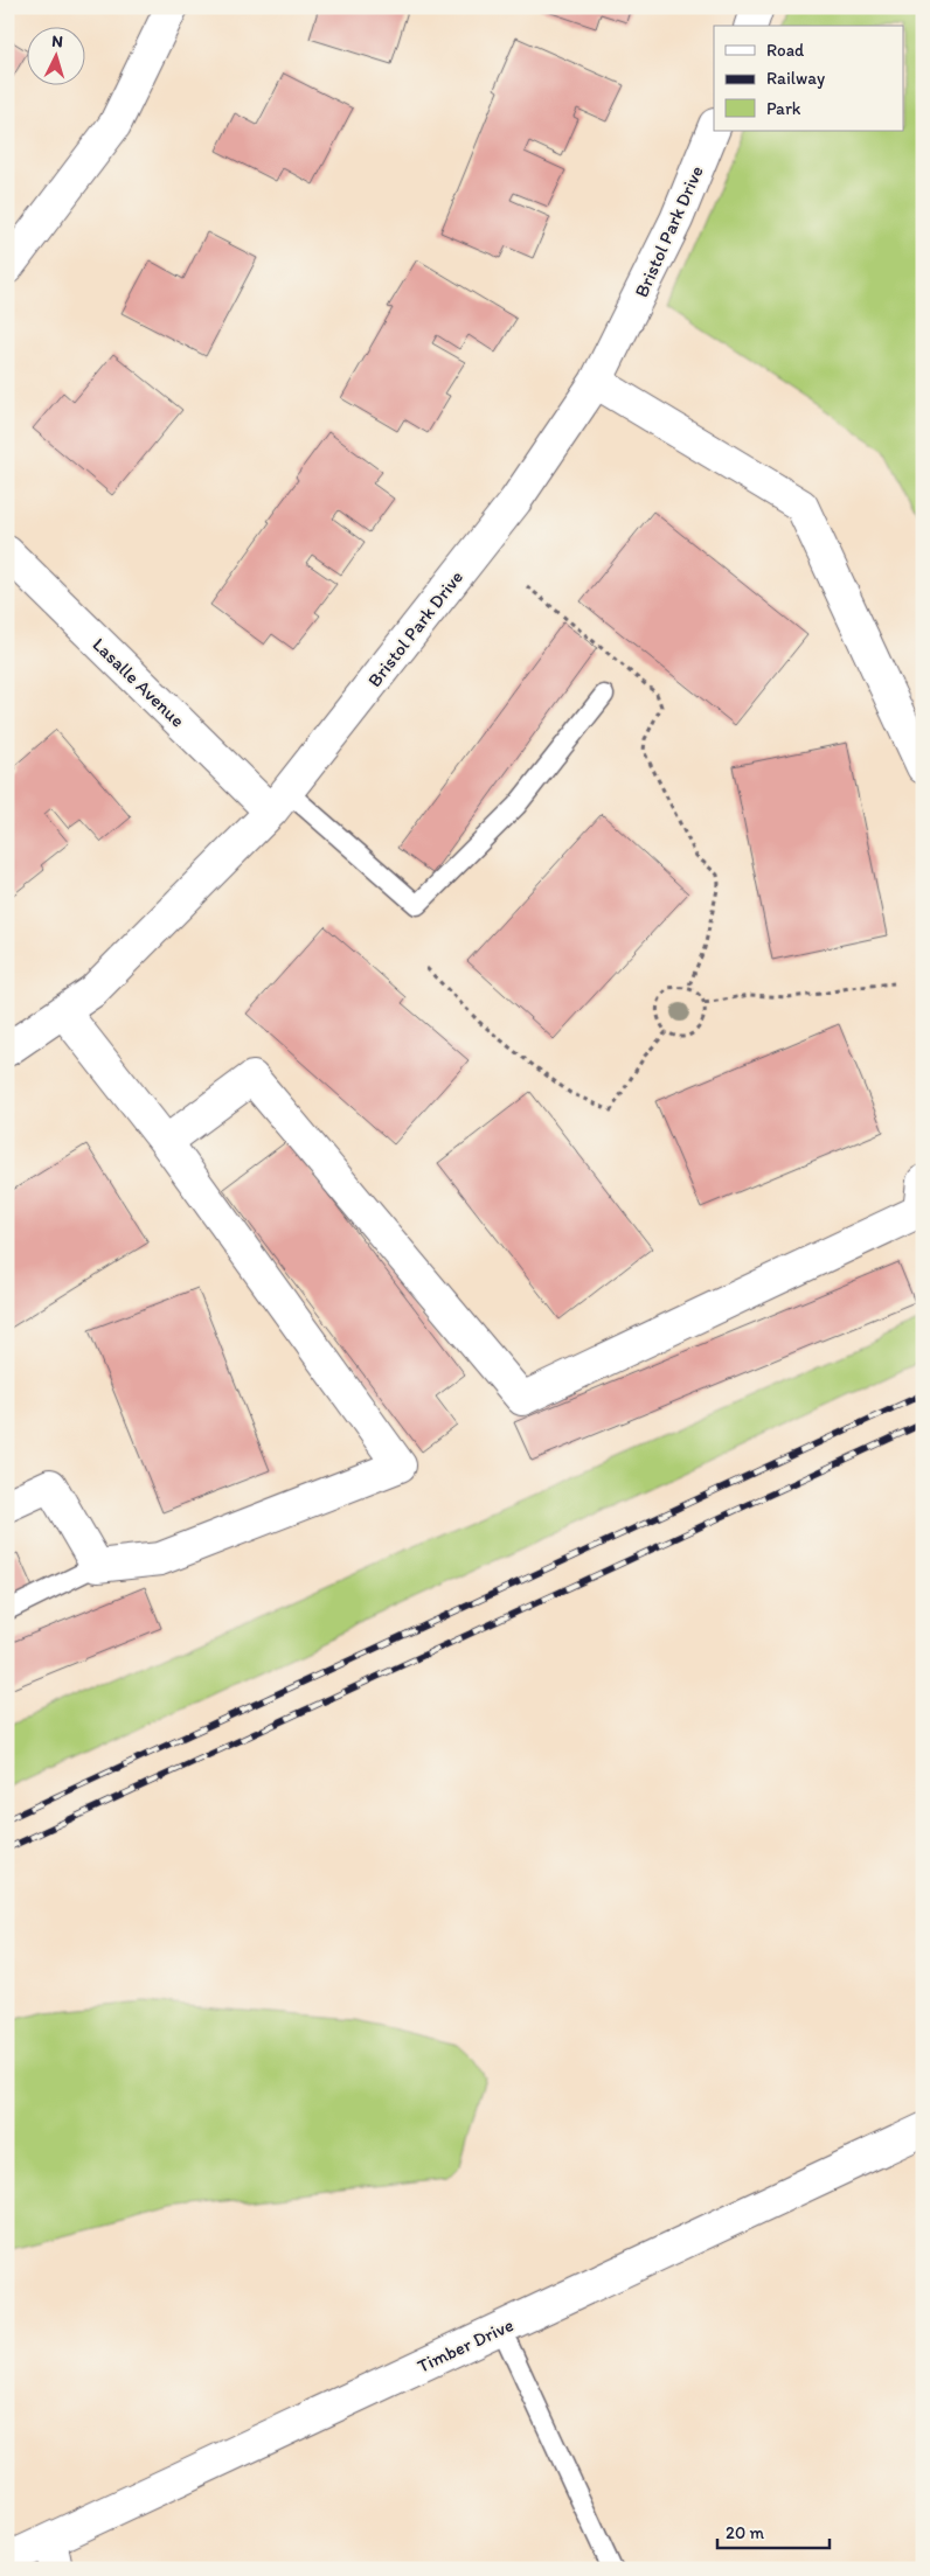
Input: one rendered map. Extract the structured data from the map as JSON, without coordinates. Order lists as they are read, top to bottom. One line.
{"streets":{"street":["Bristol Park Drive","Lasalle Avenue","Timber Drive"]},"crossings":[["Bristol Park Drive","Lasalle Avenue"]],"legend":["Road","Railway","Park"],"scale_bar":"20 m","north":"top"}
